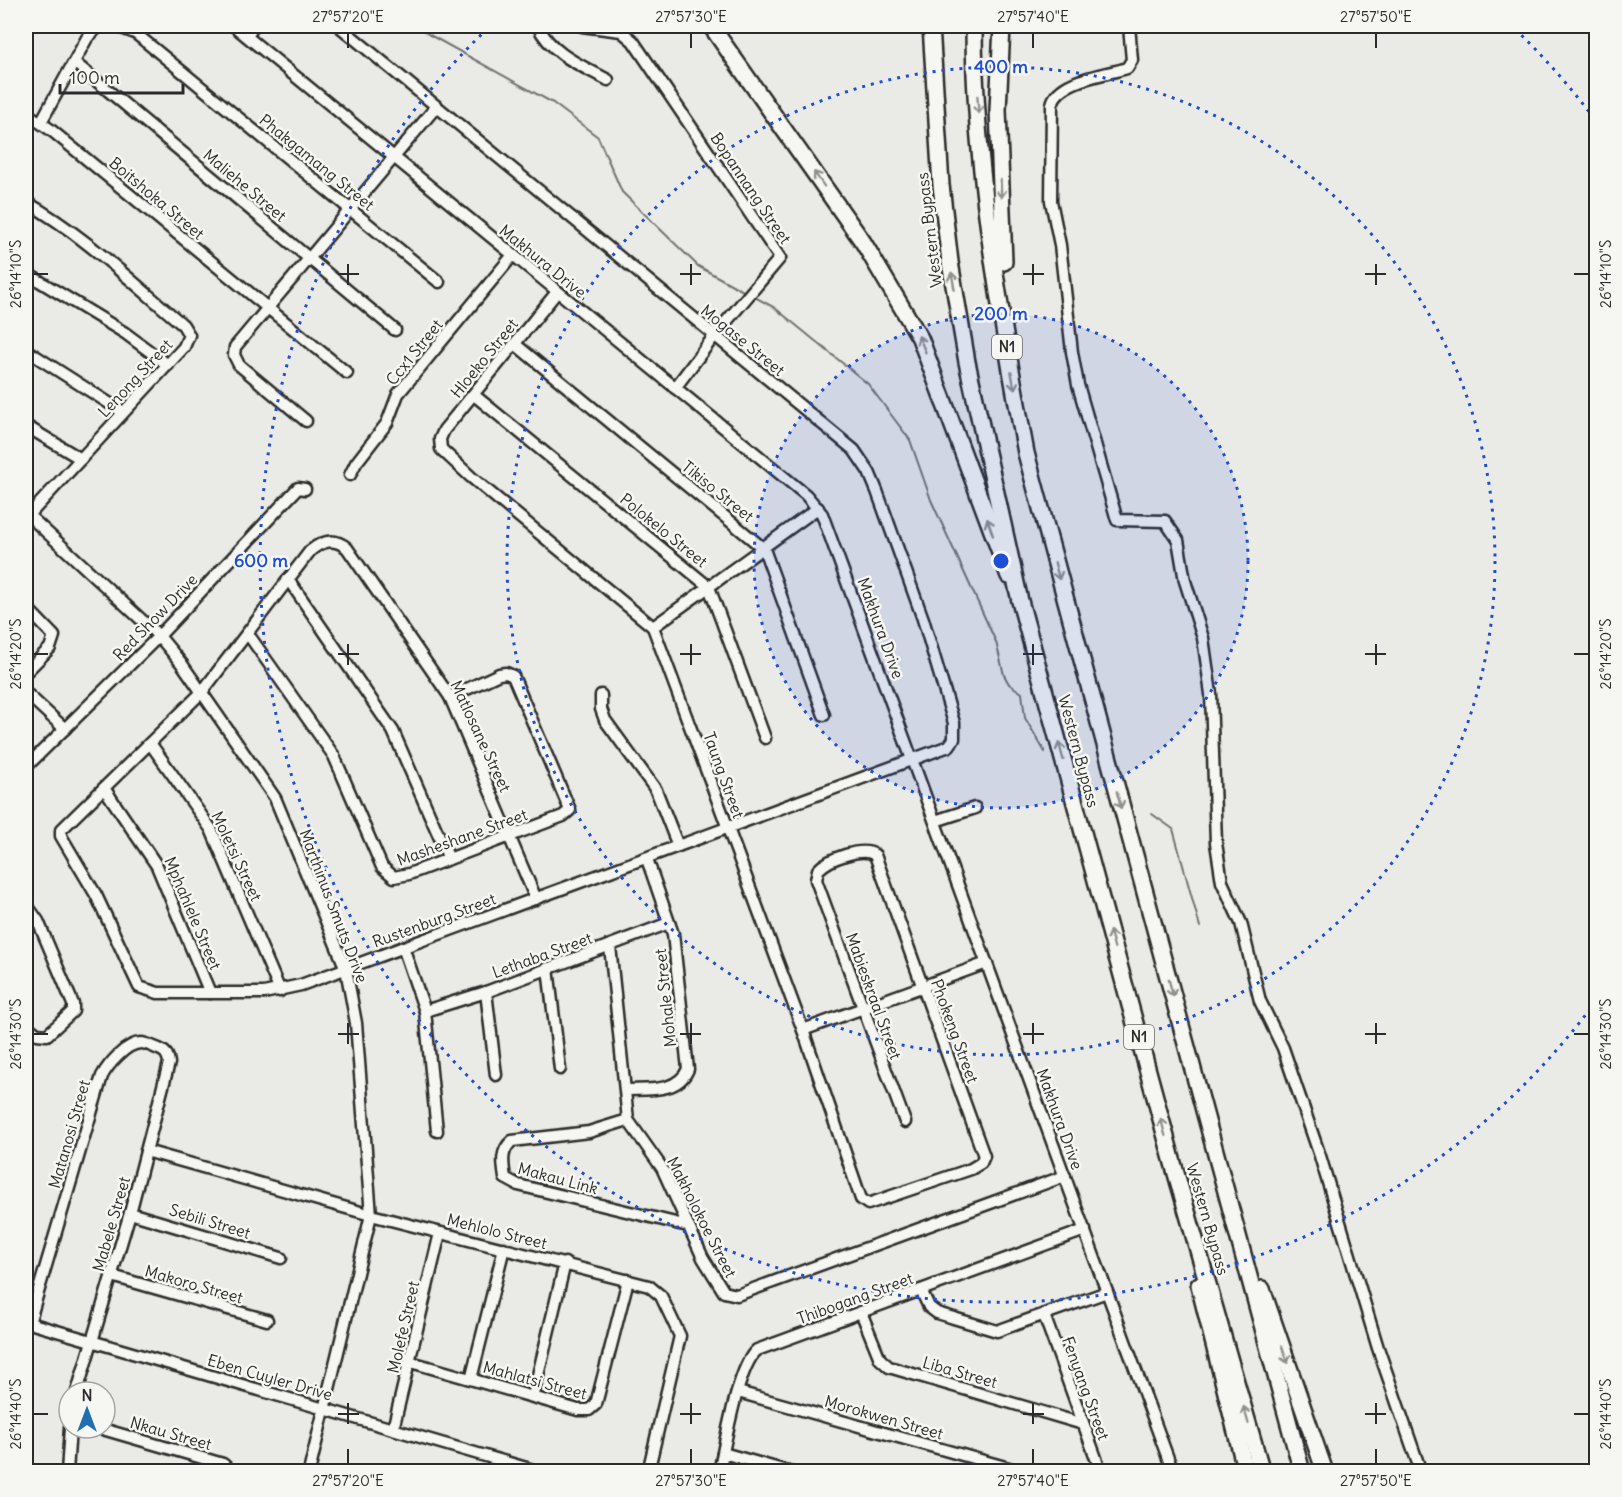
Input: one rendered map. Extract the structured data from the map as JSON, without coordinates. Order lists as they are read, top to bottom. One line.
{"streets":{"highway":["Western Bypass","N1"],"street":["Phakgamang Street","Maliehe Street","Bopannang Street","Boitshoka Street","Makhura Drive","Mogase Street","Ccx1 Street","Hloeko Street","Lenong Street","Tikiso Street","Polokelo Street","Red Show Drive","Matlosane Street","Taung Street","Masheshane Street","Moletsi Street","Marthinus Smuts Drive","Mphahlele Street","Rustenburg Street","Lethaba Street","Mabieskraal Street","Mohale Street","Phokeng Street","Matanosi Street","Makau Link","Makholokoe Street","Sebili Street","Mabele Street","Mehlolo Street","Makoro Street","Thibogang Street","Molefe Street","Liba Street","Eben Cuyler Drive","Mahlatsi Street","Fenyang Street","Morokwen Street","Nkau Street"]},"crossings":[["Bopannang Street","Makhura Drive"],["Bopannang Street","Mogase Street"],["Makhura Drive","Mogase Street"],["Makhura Drive","Ccx1 Street"],["Makhura Drive","Hloeko Street"],["Makhura Drive","Rustenburg Street"],["Makhura Drive","Makholokoe Street"],["Makhura Drive","Thibogang Street"],["Mogase Street","Rustenburg Street"],["Hloeko Street","Tikiso Street"],["Hloeko Street","Polokelo Street"],["Hloeko Street","Taung Street"],["Lenong Street","Marthinus Smuts Drive"],["Red Show Drive","Marthinus Smuts Drive"],["Matlosane Street","Masheshane Street"],["Matlosane Street","Rustenburg Street"],["Taung Street","Rustenburg Street"],["Taung Street","Phokeng Street"],["Masheshane Street","Rustenburg Street"],["Moletsi Street","Rustenburg Street"],["Marthinus Smuts Drive","Rustenburg Street"],["Marthinus Smuts Drive","Mehlolo Street"],["Marthinus Smuts Drive","Eben Cuyler Drive"],["Mphahlele Street","Rustenburg Street"],["Rustenburg Street","Mohale Street"],["Lethaba Street","Mohale Street"],["Mabieskraal Street","Phokeng Street"],["Matanosi Street","Mabele Street"],["Matanosi Street","Eben Cuyler Drive"],["Makau Link","Makholokoe Street"],["Sebili Street","Mabele Street"],["Mabele Street","Mehlolo Street"],["Mabele Street","Makoro Street"],["Mabele Street","Eben Cuyler Drive"],["Mehlolo Street","Molefe Street"],["Mehlolo Street","Mahlatsi Street"],["Thibogang Street","Liba Street"],["Thibogang Street","Morokwen Street"],["Molefe Street","Eben Cuyler Drive"],["Molefe Street","Mahlatsi Street"],["Liba Street","Fenyang Street"]],"scale_bar":"100 m","north":"top","coordinates":["27°57'20\"E","27°57'30\"E","27°57'40\"E","27°57'50\"E","26°14'10\"S","26°14'20\"S","26°14'30\"S","26°14'40\"S"],"rings":["400 m","200 m","600 m"]}
